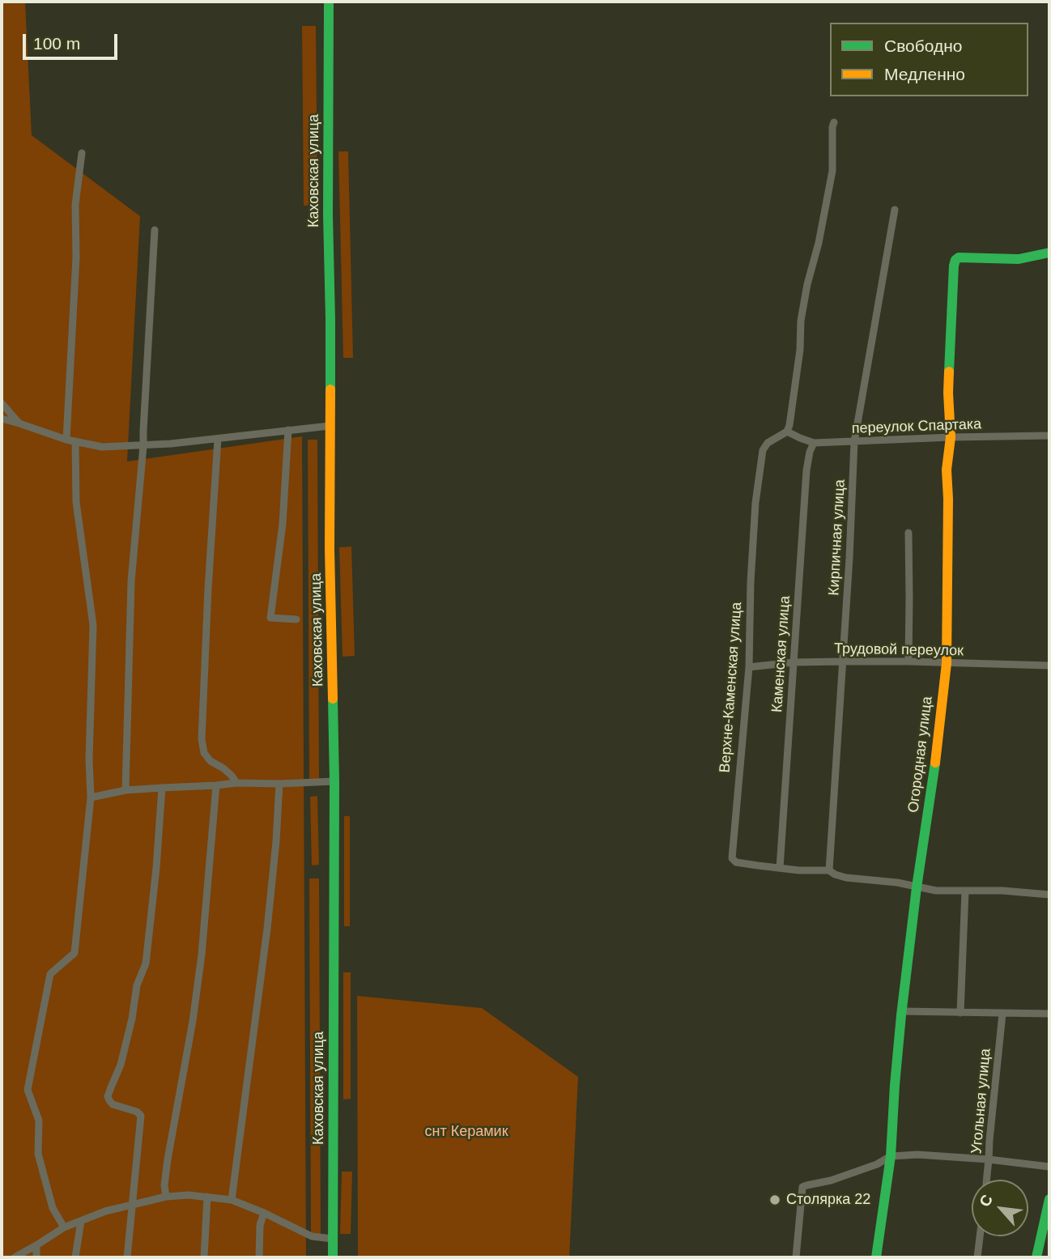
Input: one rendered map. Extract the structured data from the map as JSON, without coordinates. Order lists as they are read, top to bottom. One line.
{"streets":{"main road":["Каховская улица","Огородная улица"],"street":["переулок Спартака","Кирпичная улица","Трудовой переулок","Каменская улица","Верхне-Каменская улица","Угольная улица"]},"crossings":[["переулок Спартака","Кирпичная улица"],["переулок Спартака","Каменская улица"],["переулок Спартака","Верхне-Каменская улица"],["переулок Спартака","Огородная улица"],["Кирпичная улица","Трудовой переулок"],["Кирпичная улица","Верхне-Каменская улица"],["Трудовой переулок","Каменская улица"],["Трудовой переулок","Верхне-Каменская улица"],["Трудовой переулок","Огородная улица"],["Каменская улица","Верхне-Каменская улица"],["Верхне-Каменская улица","Огородная улица"]],"parks":["снт Керамик"],"places":["Столярка 22"],"legend":["Свободно","Медленно"],"scale_bar":"100 m","north":"top left"}
